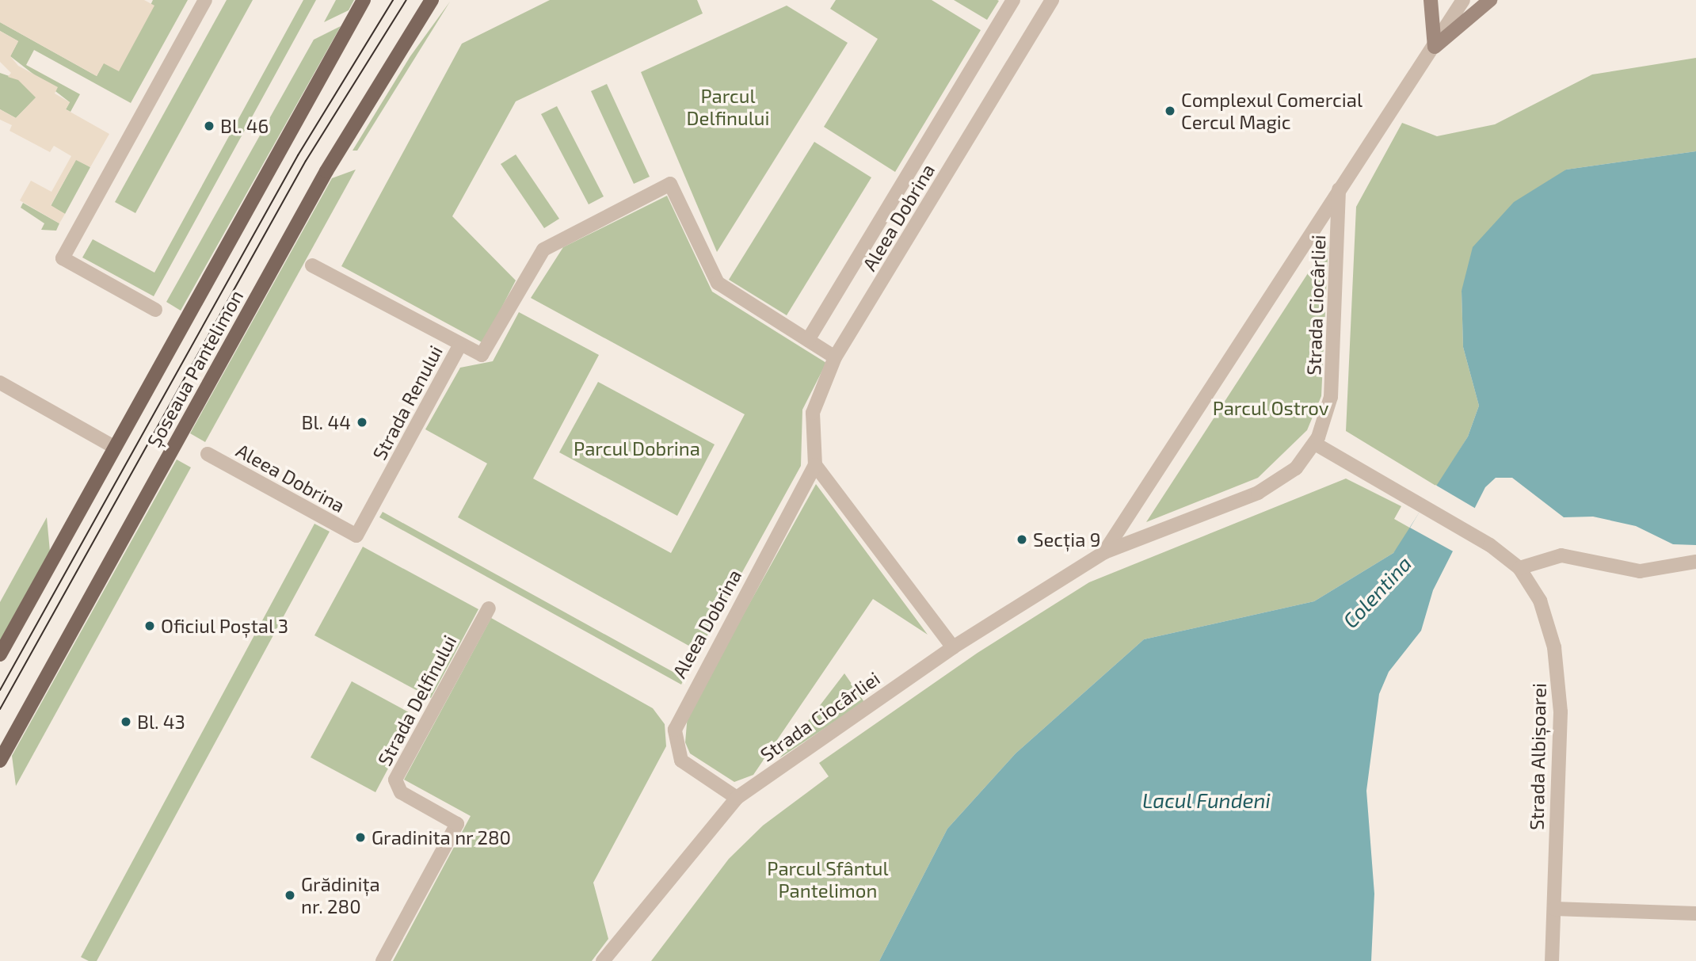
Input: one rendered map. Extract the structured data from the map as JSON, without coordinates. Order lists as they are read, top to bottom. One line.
{"streets":{"main road":["Șoseaua Pantelimon"],"street":["Aleea Dobrina","Strada Ciocârliei","Strada Renului","Strada Delfinului","Strada Albișoarei"]},"crossings":[["Aleea Dobrina","Strada Ciocârliei"],["Aleea Dobrina","Strada Renului"],["Strada Ciocârliei","Strada Albișoarei"]],"water":["Colentina","Lacul Fundeni"],"parks":["Parcul Delfinului","Parcul Ostrov","Parcul Dobrina","Parcul Sfântul Pantelimon"],"places":["Complexul Comercial Cercul Magic","Bl. 46","Bl. 44","Secția 9","Oficiul Poștal 3","Bl. 43","Gradinita nr 280","Grădinița nr. 280"]}
